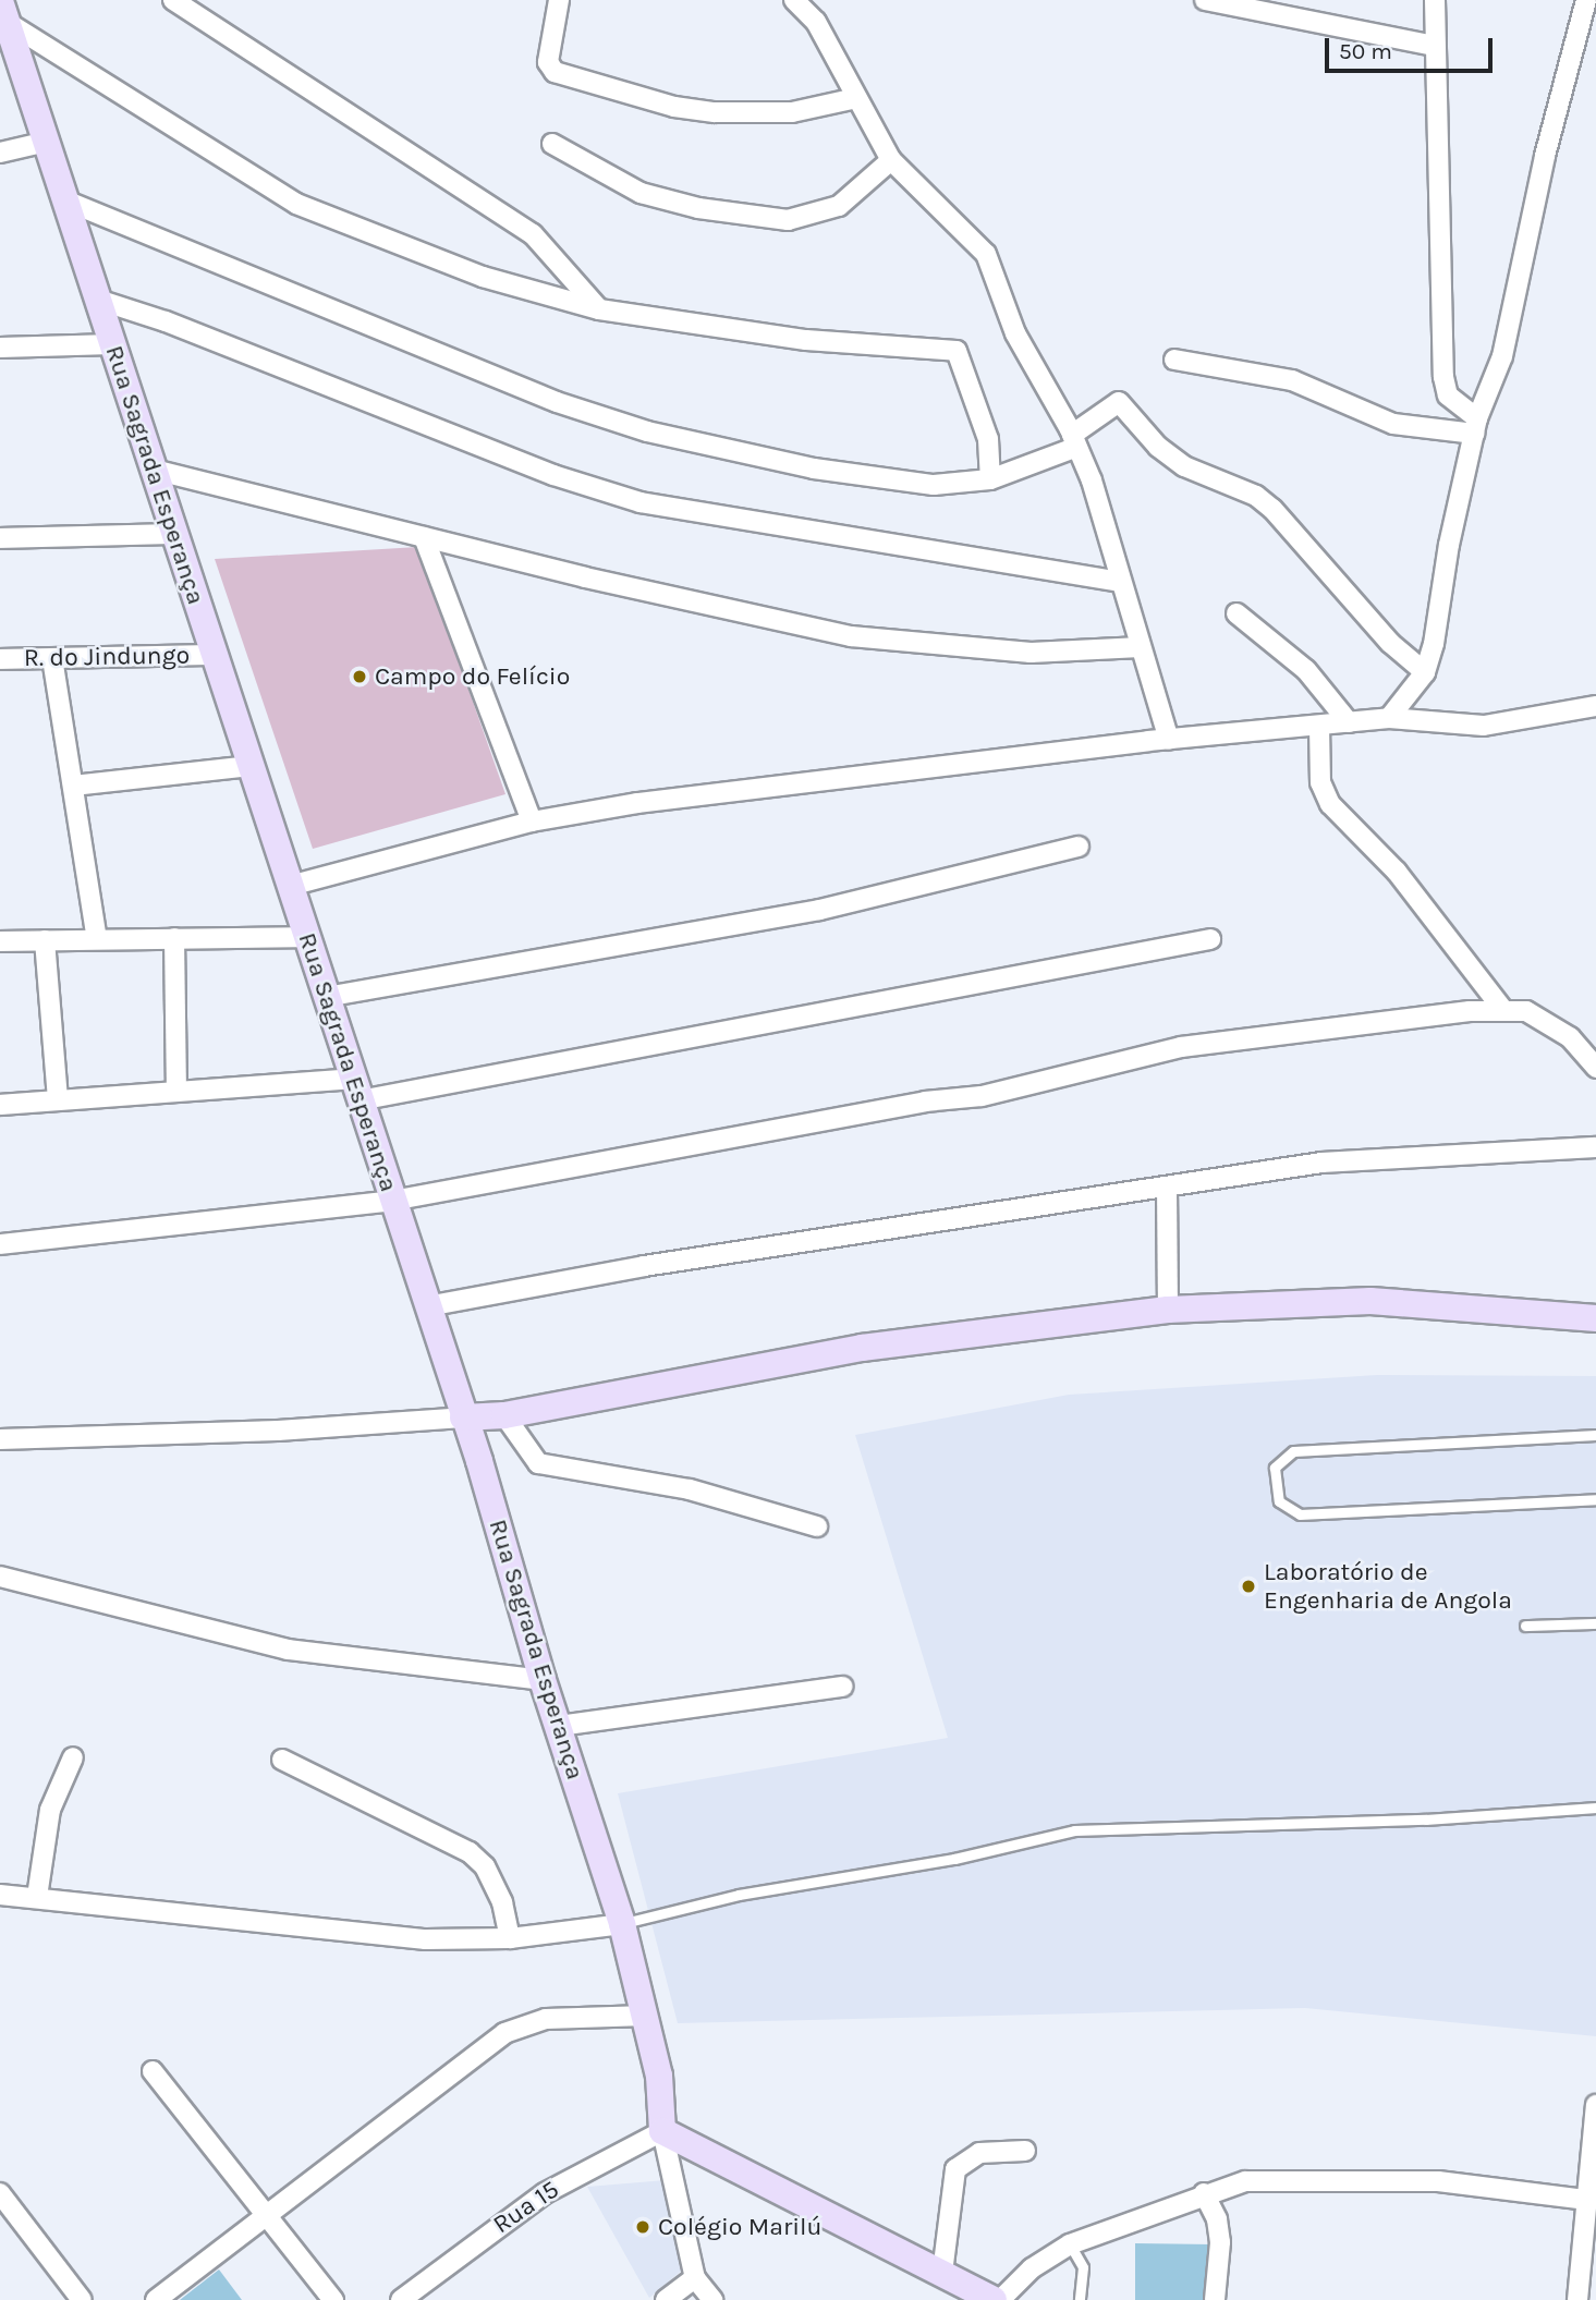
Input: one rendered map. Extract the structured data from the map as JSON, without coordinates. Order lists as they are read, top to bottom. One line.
{"streets":{"street":["Rua Sagrada Esperança","R. do Jindungo","Rua 15"]},"crossings":[["Rua Sagrada Esperança","R. do Jindungo"],["Rua Sagrada Esperança","Rua 15"]],"places":["Campo do Felício","Laboratório de Engenharia de Angola","Colégio Marilú"],"scale_bar":"50 m"}
